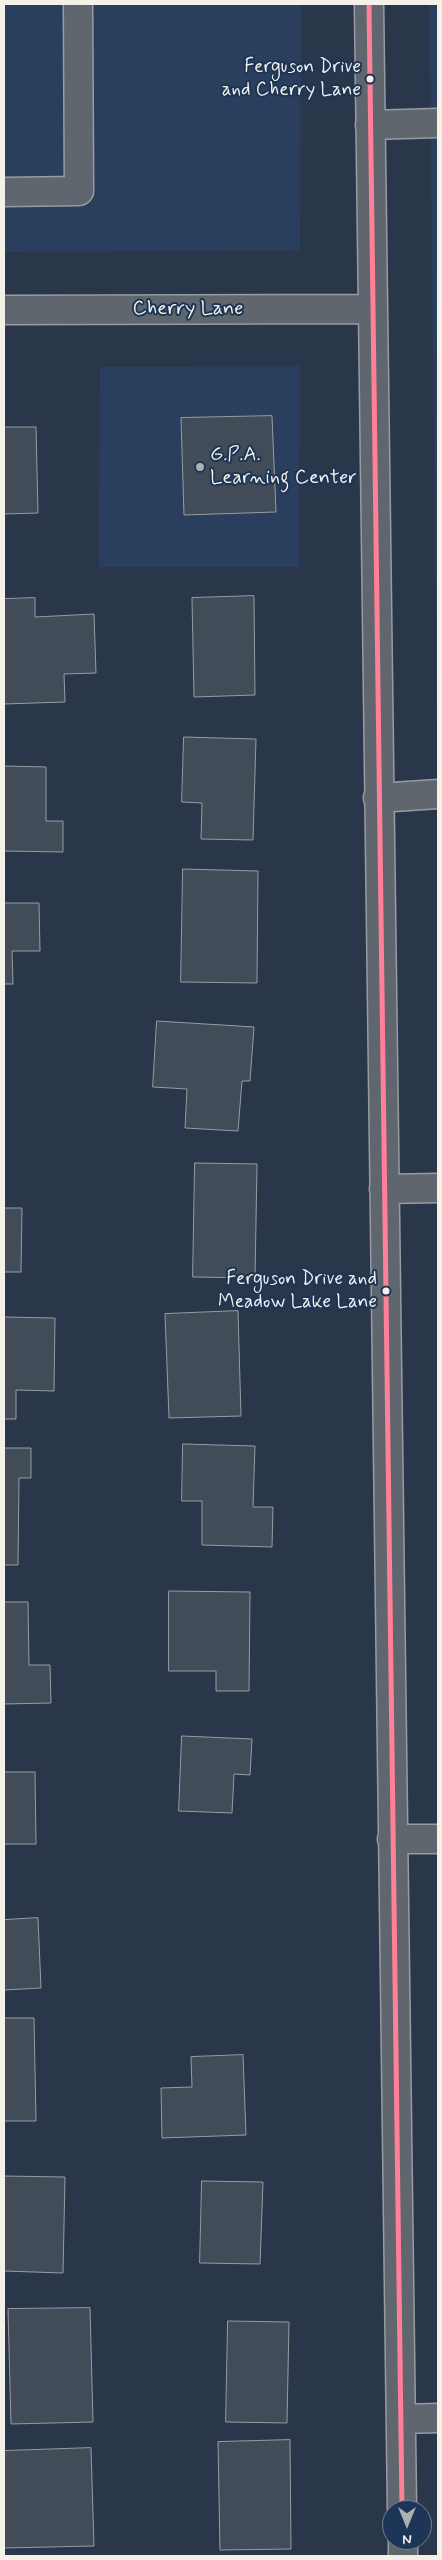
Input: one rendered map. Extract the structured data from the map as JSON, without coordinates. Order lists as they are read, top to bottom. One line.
{"streets":{"street":["Cherry Lane"]},"places":["Ferguson Drive and Cherry Lane","G.P.A. Learning Center","Ferguson Drive and Meadow Lake Lane"],"north":"bottom"}
